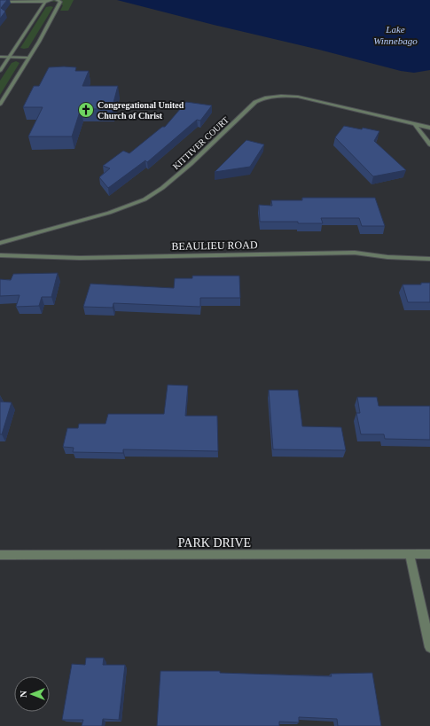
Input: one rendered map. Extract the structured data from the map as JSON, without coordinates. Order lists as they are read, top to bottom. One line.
{"streets":{"street":["KITTIVER COURT","BEAULIEU ROAD","PARK DRIVE"]},"water":["Lake Winnebago"],"places":{"church":["Congregational United Church of Christ"]},"north":"left"}
